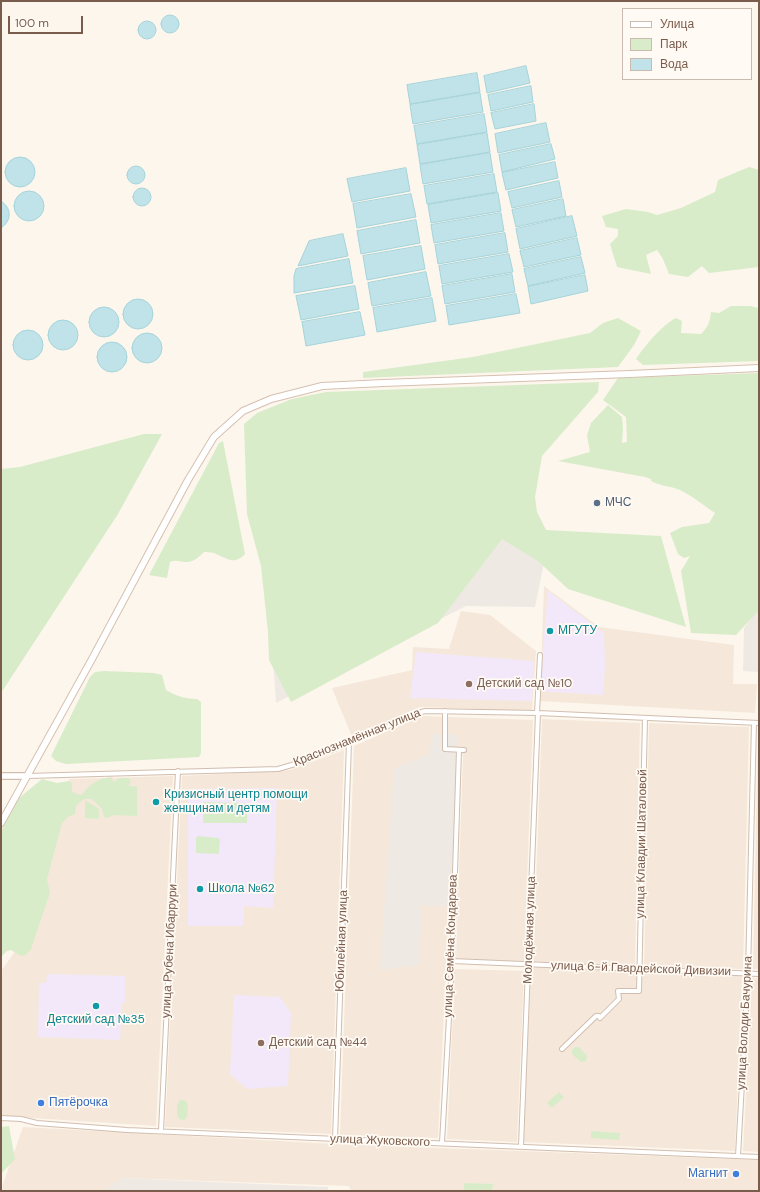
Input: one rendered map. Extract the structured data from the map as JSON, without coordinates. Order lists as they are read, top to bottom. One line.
{"streets":{"street":["Краснознамённая улица","улица Клавдии Шаталовой","Молодёжная улица","Юбилейная улица","улица Семёна Кондарева","улица Рубена Ибаррури","улица 6-й Гвардейской Дивизии","улица Володи Бачурина","улица Жуковского"]},"crossings":[["Краснознамённая улица","улица Клавдии Шаталовой"],["Краснознамённая улица","Молодёжная улица"],["Краснознамённая улица","Юбилейная улица"],["Краснознамённая улица","улица Семёна Кондарева"],["Краснознамённая улица","улица Рубена Ибаррури"],["Краснознамённая улица","улица Володи Бачурина"],["улица Клавдии Шаталовой","улица 6-й Гвардейской Дивизии"],["Молодёжная улица","улица 6-й Гвардейской Дивизии"],["Молодёжная улица","улица Жуковского"],["Юбилейная улица","улица Жуковского"],["улица Семёна Кондарева","улица 6-й Гвардейской Дивизии"],["улица Семёна Кондарева","улица Жуковского"],["улица Рубена Ибаррури","улица Жуковского"],["улица 6-й Гвардейской Дивизии","улица Володи Бачурина"],["улица Володи Бачурина","улица Жуковского"]],"places":["МЧС","МГУТУ","Детский сад №10","Кризисный центр помощи женщинам и детям","Школа №62","Детский сад №35","Детский сад №44","Пятёрочка","Магнит"],"legend":["Улица","Парк","Вода"],"scale_bar":"100 m"}
